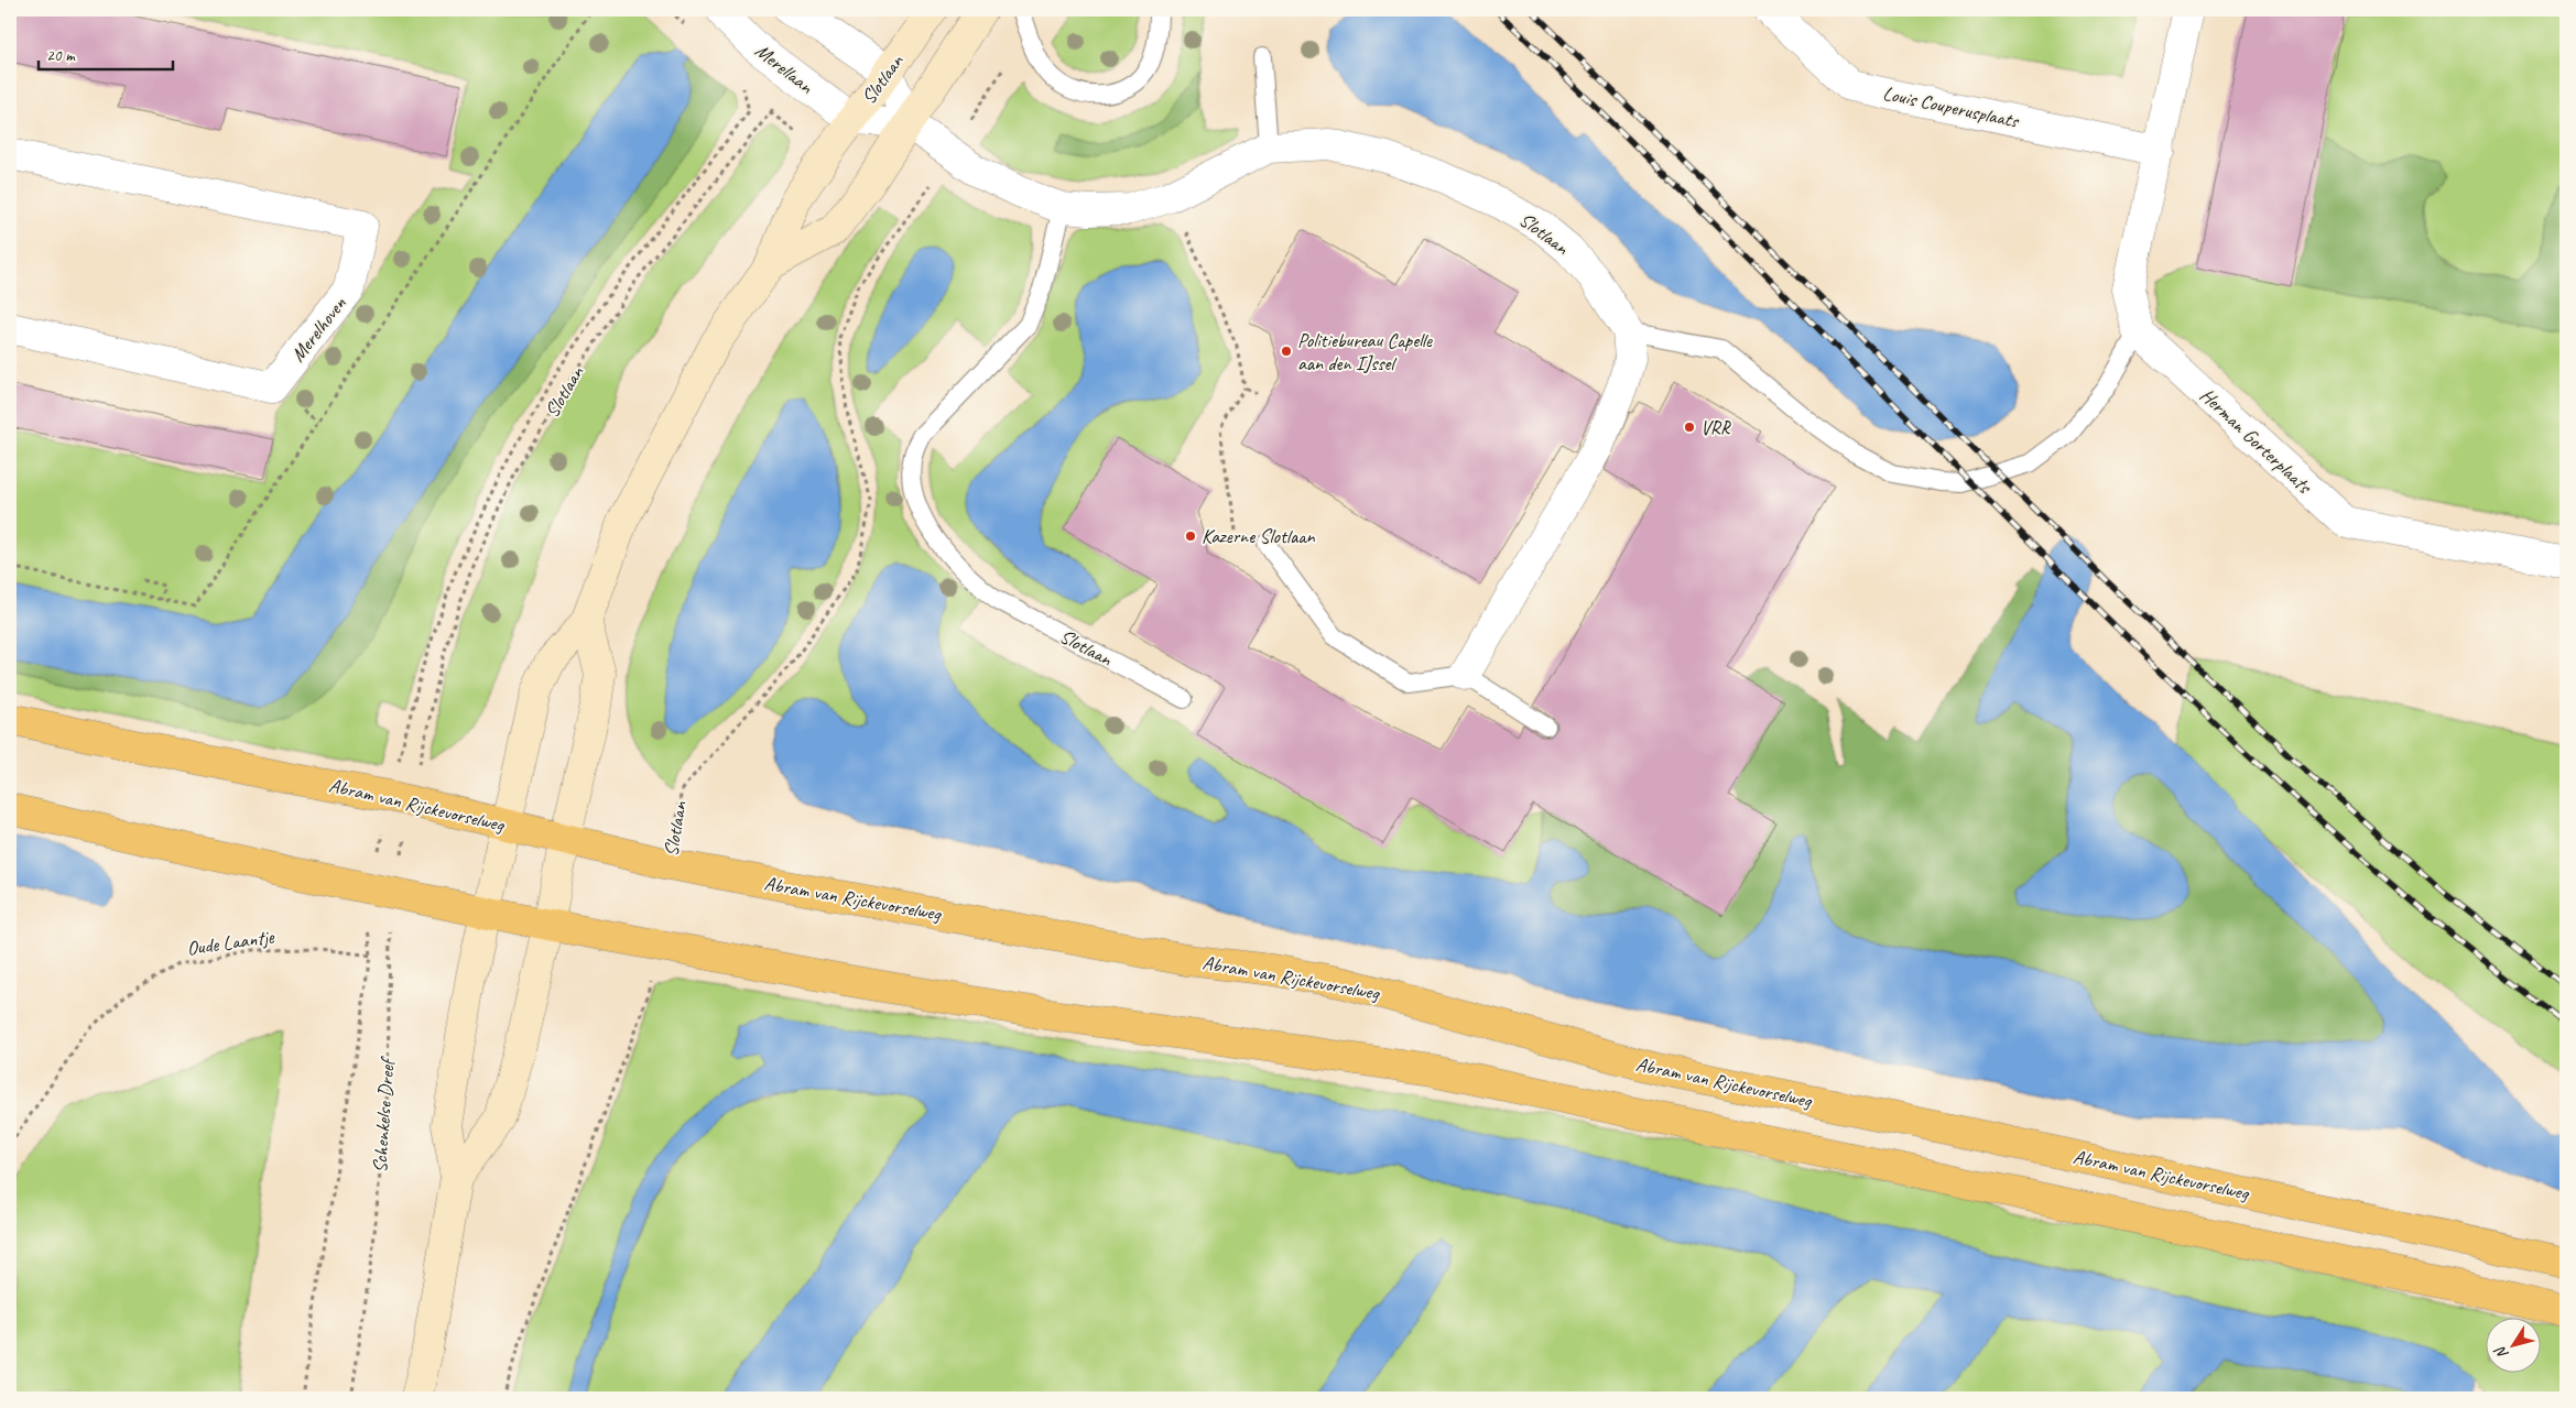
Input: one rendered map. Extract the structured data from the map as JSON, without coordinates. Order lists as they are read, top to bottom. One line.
{"streets":{"main road":["Abram van Rijckevorselweg"],"street":["Merellaan","Slotlaan","Louis Couperusplaats","Merelhoven","Herman Gorterplaats"],"path":["Oude Laantje","Schenkelse Dreef"]},"crossings":[["Merellaan","Slotlaan"],["Slotlaan","Abram van Rijckevorselweg"],["Slotlaan","Schenkelse Dreef"]],"places":["Politiebureau Capelle aan den IJssel","VRR","Kazerne Slotlaan"],"scale_bar":"20 m","north":"bottom left"}
